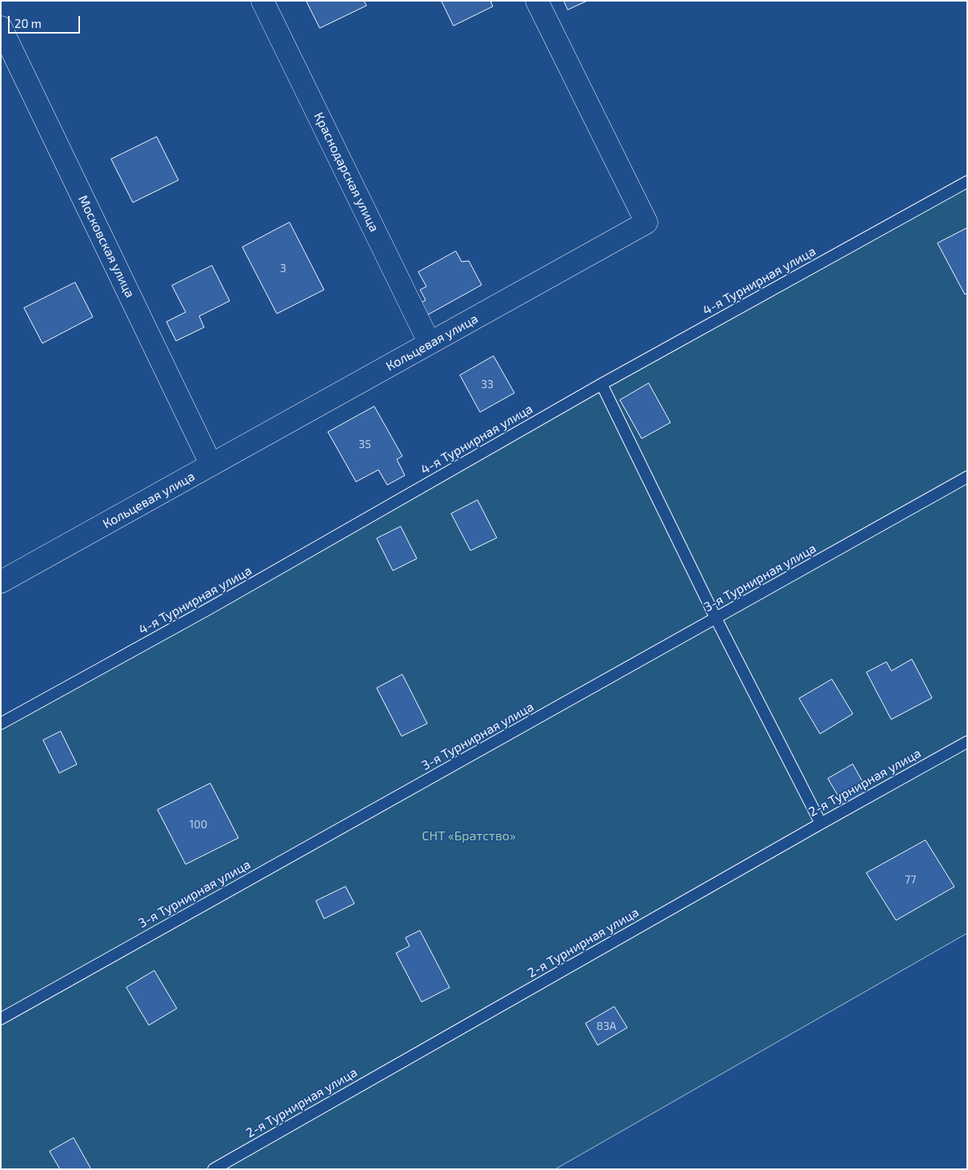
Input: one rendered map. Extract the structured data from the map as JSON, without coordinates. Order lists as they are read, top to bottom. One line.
{"streets":{"street":["Краснодарская улица","Московская улица","Кольцевая улица"],"lane":["4-я Турнирная улица","3-я Турнирная улица","2-я Турнирная улица"]},"crossings":[["Краснодарская улица","Кольцевая улица"],["Московская улица","Кольцевая улица"]],"parks":["СНТ «Братство»"],"house_numbers":["3","33","35","100","77","83А"],"scale_bar":"20 m"}
